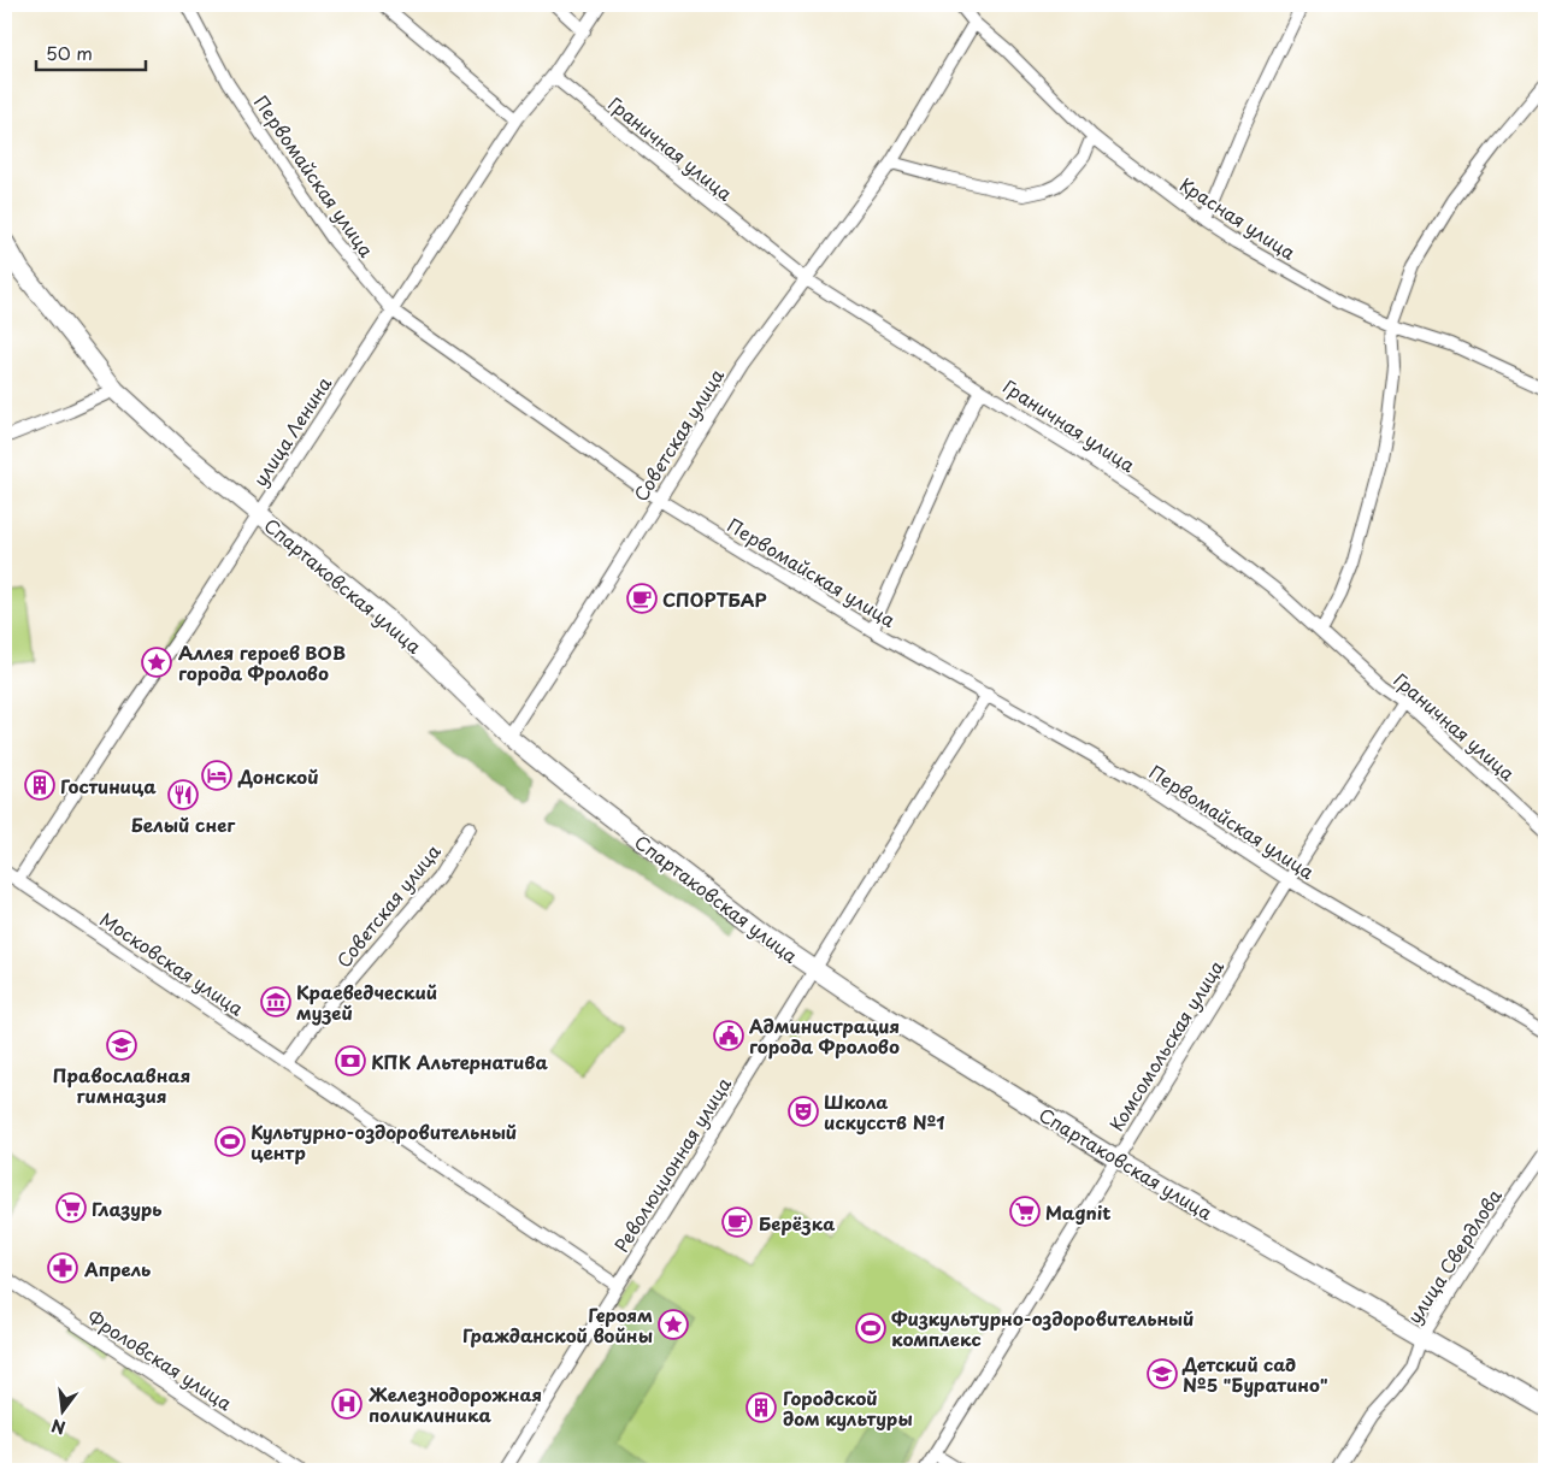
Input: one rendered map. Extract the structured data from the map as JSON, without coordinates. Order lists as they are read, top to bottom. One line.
{"streets":{"main road":["Спартаковская улица"],"street":["Граничная улица","Первомайская улица","Красная улица","улица Ленина","Советская улица","Московская улица","Комсомольская улица","Революционная улица","улица Свердлова","Фроловская улица"]},"crossings":[["Граничная улица","улица Ленина"],["Граничная улица","Советская улица"],["Граничная улица","Комсомольская улица"],["Первомайская улица","улица Ленина"],["Первомайская улица","Советская улица"],["Первомайская улица","Комсомольская улица"],["Первомайская улица","Революционная улица"],["Красная улица","Советская улица"],["улица Ленина","Спартаковская улица"],["улица Ленина","Московская улица"],["Советская улица","Спартаковская улица"],["Советская улица","Московская улица"],["Спартаковская улица","Комсомольская улица"],["Спартаковская улица","Революционная улица"],["Спартаковская улица","улица Свердлова"],["Московская улица","Революционная улица"]],"places":{"cafe":["СПОРТБАР","Берёзка"],"place":["Аллея героев ВОВ города Фролово","Героям Гражданской войны"],"hotel":["Донской"],"building":["Гостиница","Городской дом культуры"],"restaurant":["Белый снег"],"museum":["Краеведческий музей"],"public building":["Администрация города Фролово"],"school or university":["Православная гимназия","Детский сад №5 \"Буратино\""],"bank":["КПК Альтернатива"],"theatre":["Школа искусств №1"],"sports":["Культурно-оздоровительный центр","Физкультурно-оздоровительный комплекс"],"supermarket":["Глазурь","Magnit"],"pharmacy":["Апрель"],"hospital":["Железнодорожная поликлиника"]},"scale_bar":"50 m","north":"bottom"}
